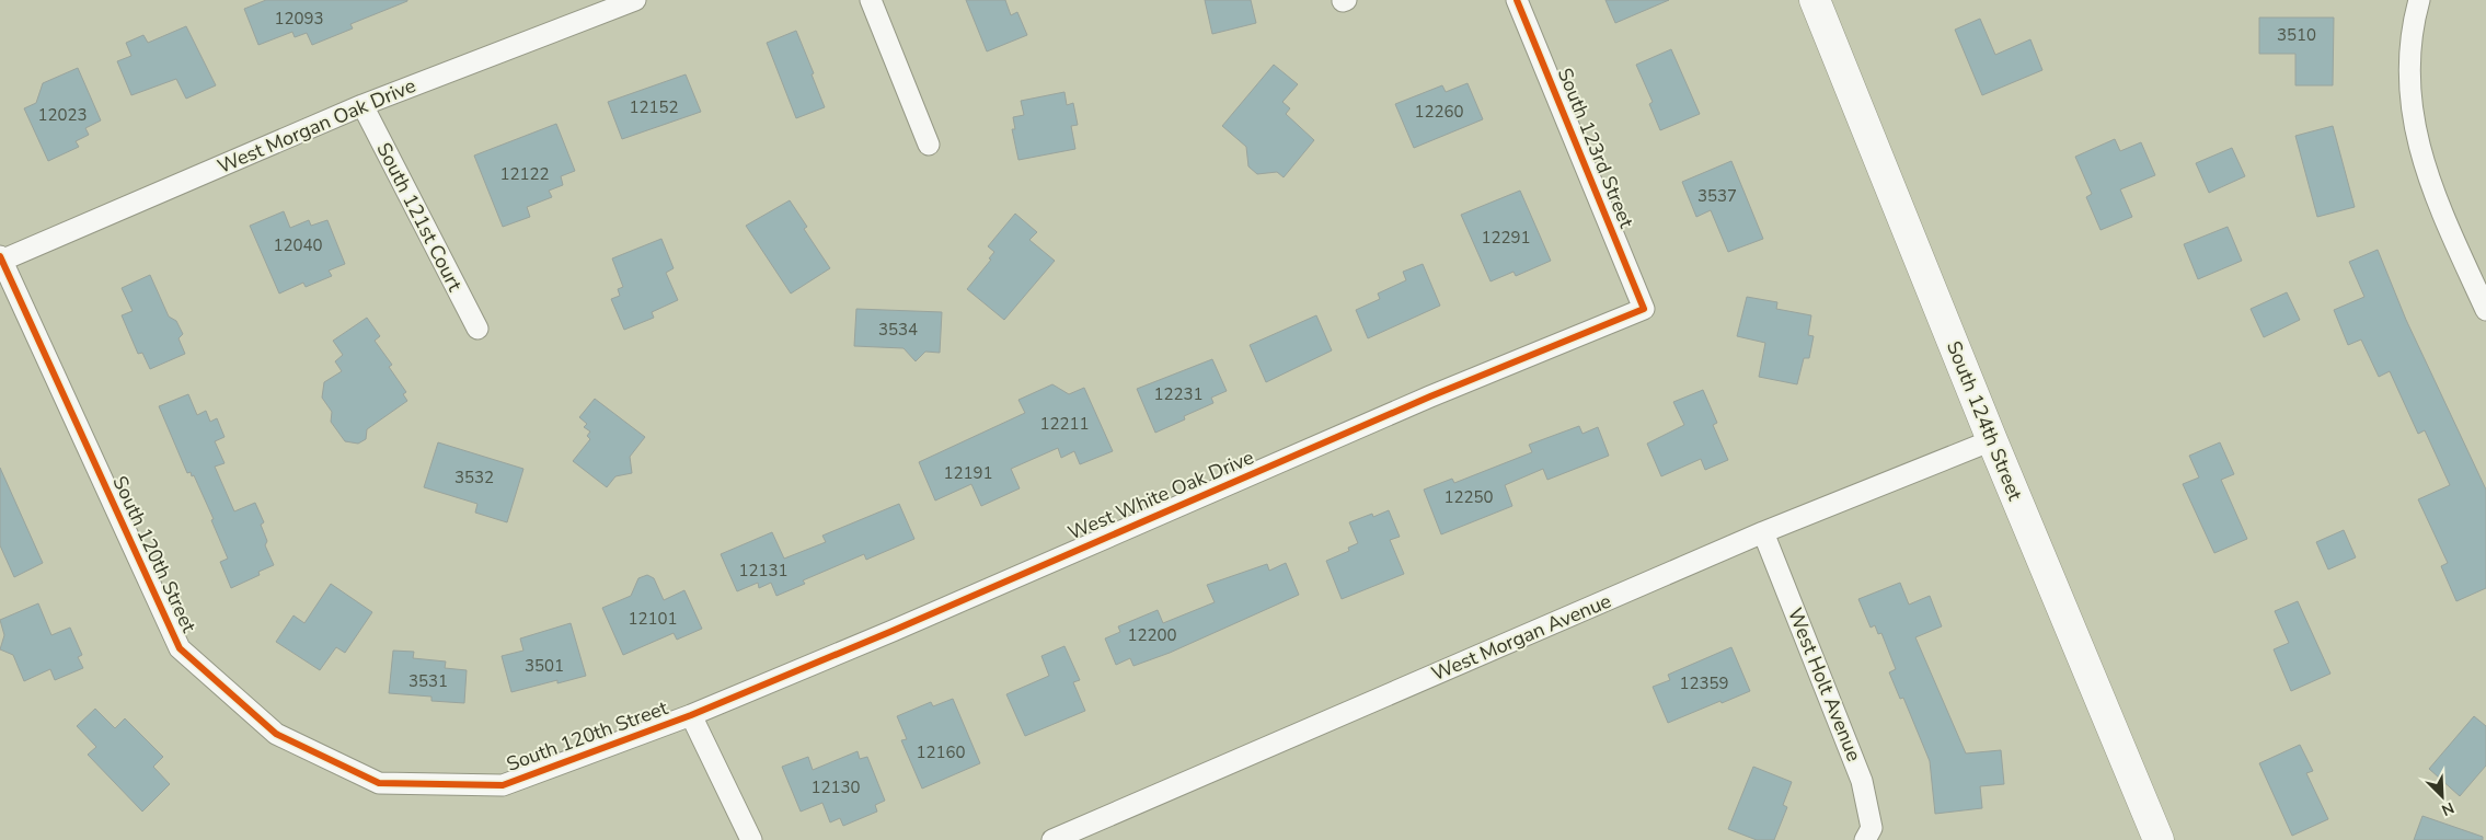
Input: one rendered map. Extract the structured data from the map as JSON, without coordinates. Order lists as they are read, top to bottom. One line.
{"streets":{"street":["West Morgan Oak Drive","South 123rd Street","South 121st Court","South 124th Street","West White Oak Drive","South 120th Street","West Morgan Avenue","West Holt Avenue"]},"crossings":[["West Morgan Oak Drive","South 121st Court"],["West Morgan Oak Drive","South 120th Street"],["South 123rd Street","West White Oak Drive"],["South 124th Street","West Morgan Avenue"],["West White Oak Drive","South 120th Street"],["West Morgan Avenue","West Holt Avenue"]],"house_numbers":["12093","3510","12152","12260","12023","12122","3537","12291","12040","3534","12231","12211","12191","3532","12250","12131","12101","12200","3501","3531","12359","12160","12130"],"north":"bottom right"}
